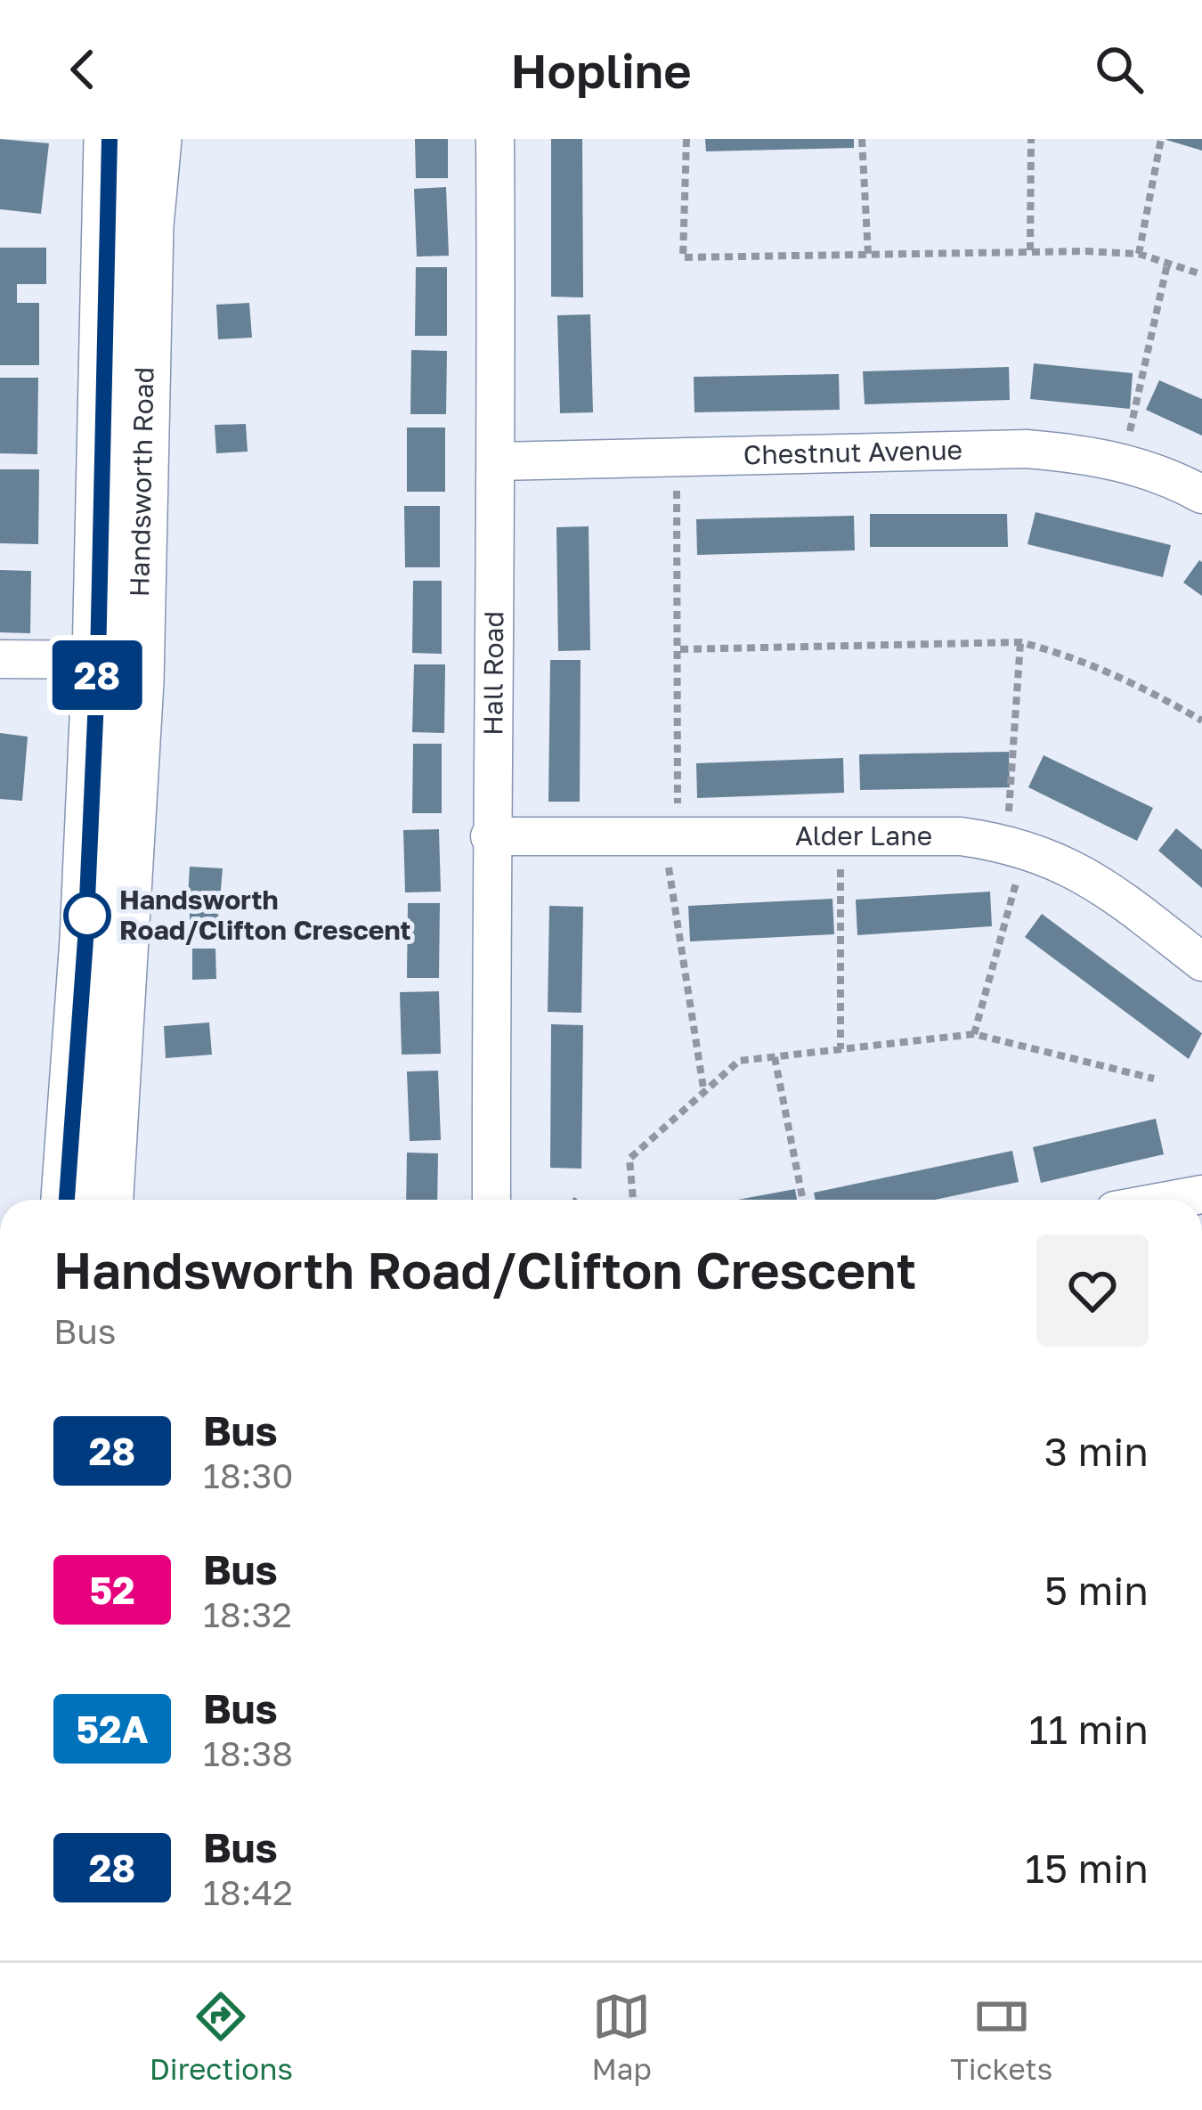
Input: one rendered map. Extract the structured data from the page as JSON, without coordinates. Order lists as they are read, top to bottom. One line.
{"streets":{"main road":["Handsworth Road"],"street":["Chestnut Avenue","Hall Road","Alder Lane"]},"crossings":[["Chestnut Avenue","Hall Road"],["Hall Road","Alder Lane"]],"places":["Handsworth Road/Clifton Crescent"],"lines":["bus line 28"],"page":{"header":"Hopline","on_map":"28","heading":["Handsworth Road/Clifton Crescent","Bus"],"list":[{"mark":"28","name":"Bus","note":"18:30","value":"3 min"},{"mark":"52","name":"Bus","note":"18:32","value":"5 min"},{"mark":"52A","name":"Bus","note":"18:38","value":"11 min"},{"mark":"28","name":"Bus","note":"18:42","value":"15 min"}],"tabs":["Directions","Map","Tickets"]}}
